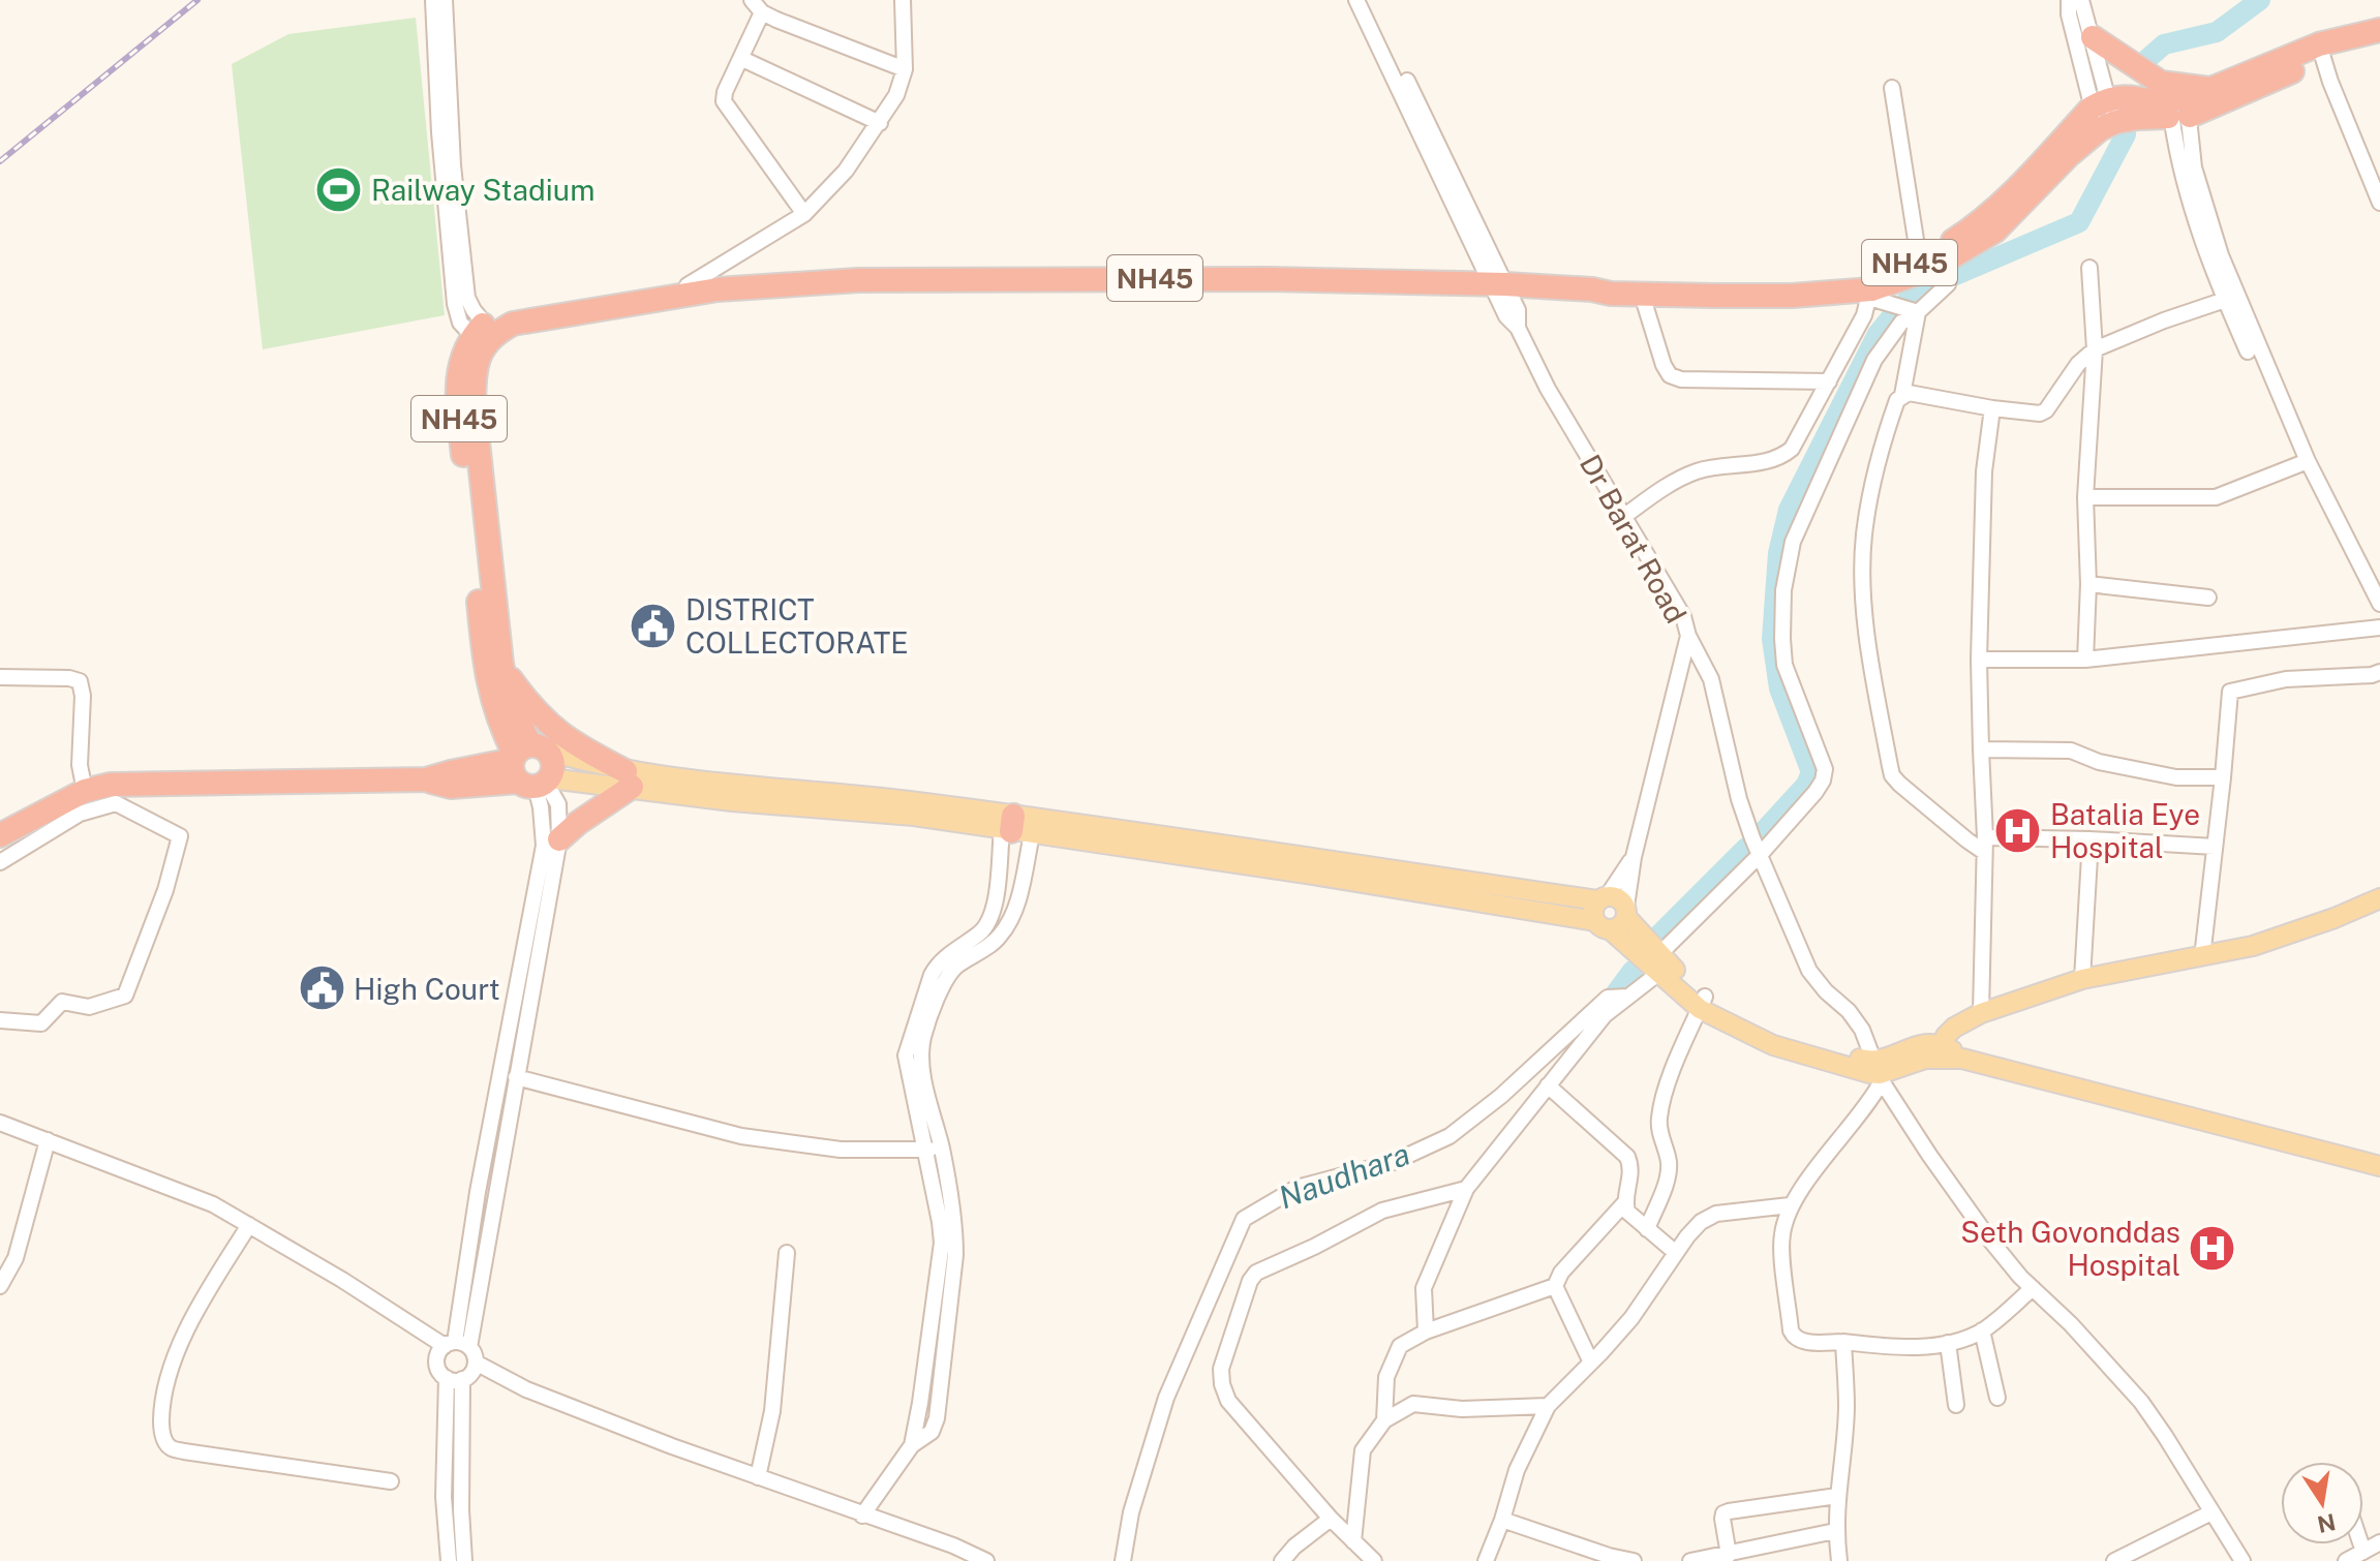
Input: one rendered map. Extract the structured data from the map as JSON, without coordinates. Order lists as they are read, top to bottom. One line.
{"streets":{"highway":["NH45"],"street":["Dr Barat Road"]},"crossings":[["NH45","Dr Barat Road"]],"water":["Naudhara"],"places":{"sports":["Railway Stadium"],"public building":["DISTRICT COLLECTORATE","High Court"],"hospital":["Batalia Eye Hospital","Seth Govonddas Hospital"]},"north":"bottom"}
